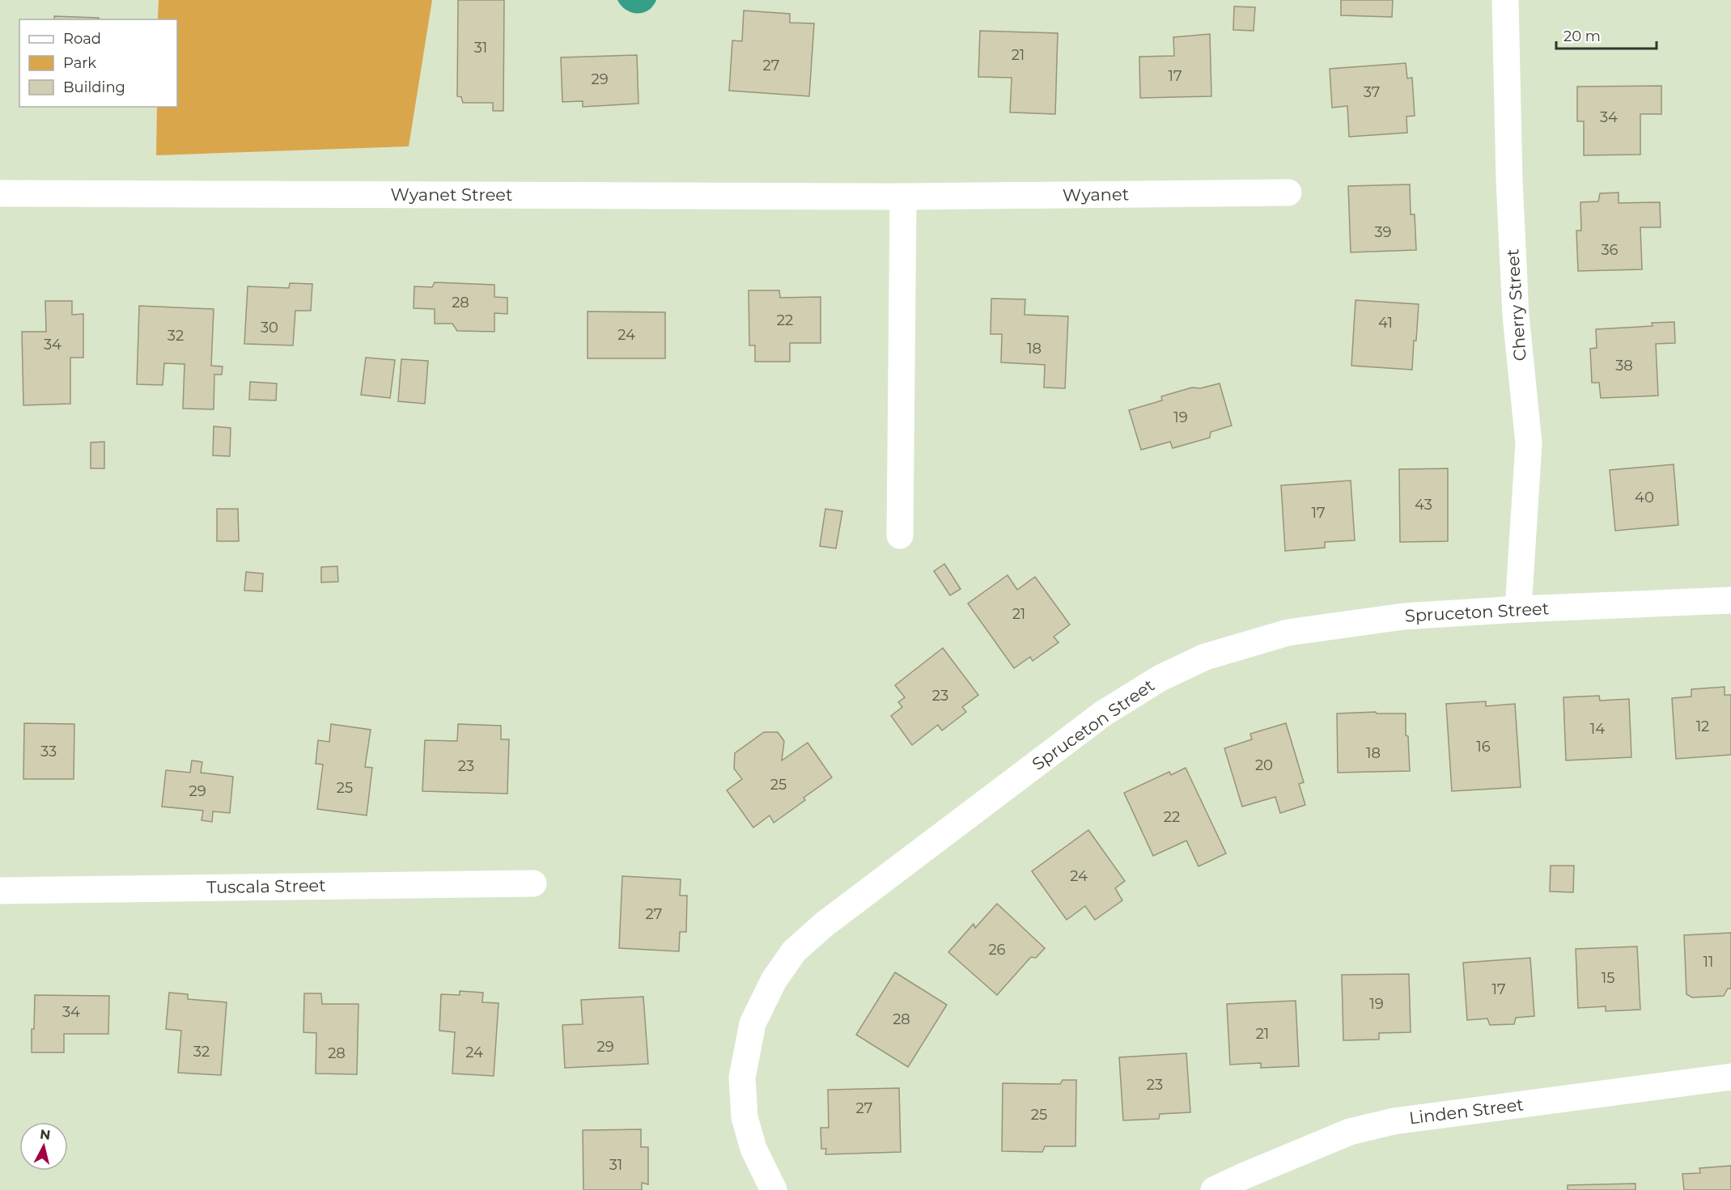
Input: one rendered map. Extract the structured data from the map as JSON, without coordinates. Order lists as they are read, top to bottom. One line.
{"streets":{"street":["Wyanet Street","Wyanet","Cherry Street","Spruceton Street","Tuscala Street","Linden Street"]},"crossings":[["Wyanet Street","Wyanet"],["Cherry Street","Spruceton Street"]],"house_numbers":["31","21","27","17","29","37","34","39","36","28","22","41","30","24","32","34","18","38","19","40","43","17","21","23","12","14","16","33","18","20","23","25","25","29","22","24","27","26","11","15","17","19","34","28","21","29","32","24","28","23","27","25","31"],"legend":["Road","Park","Building"],"scale_bar":"20 m","north":"top"}
